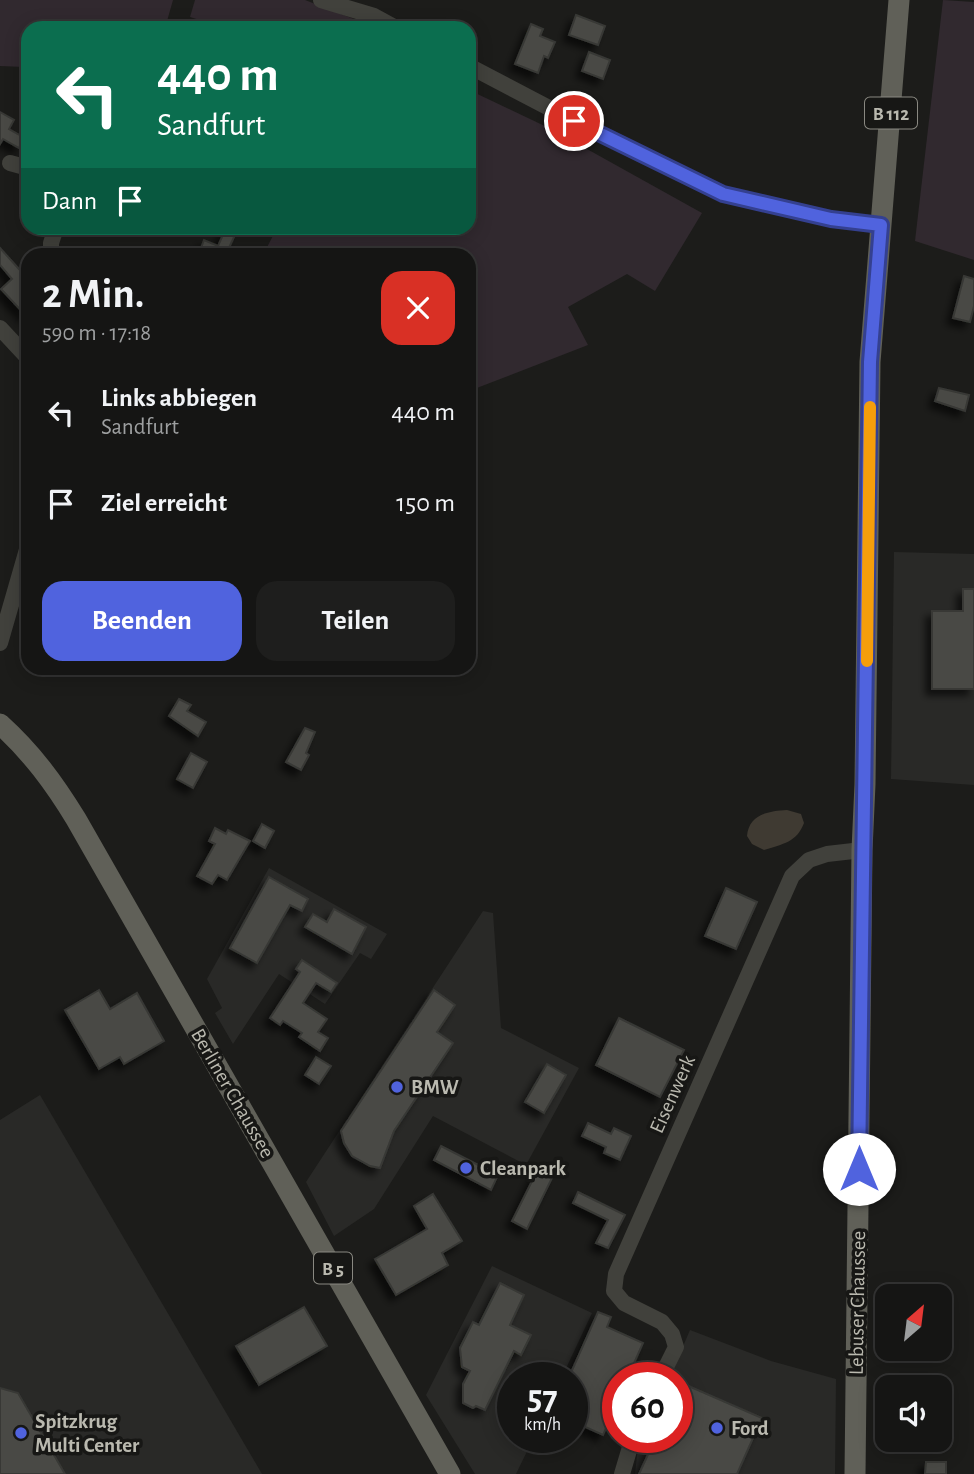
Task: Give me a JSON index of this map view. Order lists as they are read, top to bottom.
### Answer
{
  "streets": {
    "main road": [
      "B 112",
      "Berliner Chaussee",
      "B 5",
      "Lebuser Chaussee"
    ],
    "street": ["Eisenwerk"]
  },
  "crossings": [
    ["Eisenwerk", "Lebuser Chaussee"]
  ],
  "places": [
    "BMW",
    "Cleanpark",
    "Ford",
    "Spitzkrug Multi Center"
  ],
  "north": "top right",
  "page": {
    "turn": ["440 m", "Sandfurt"],
    "then": "Dann",
    "heading": ["2 Min.", "590 m · 17:18"],
    "list": [
      {
        "name": "Links abbiegen",
        "note": "Sandfurt",
        "value": "440 m"
      },
      {
        "name": "Ziel erreicht",
        "value": "150 m"
      }
    ],
    "buttons": ["Beenden", "Teilen"],
    "speed": "57 km/h",
    "limit": "60"
  }
}
